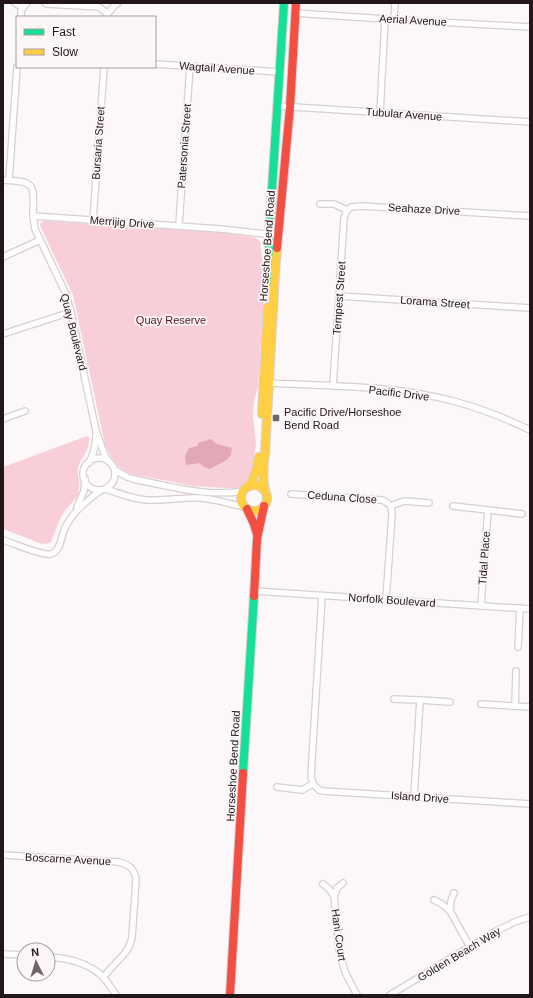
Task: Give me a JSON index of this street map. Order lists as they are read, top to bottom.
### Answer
{
  "streets": {
    "street": [
      "Aerial Avenue",
      "Wagtail Avenue",
      "Tubular Avenue",
      "Bursaria Street",
      "Patersonia Street",
      "Seahaze Drive",
      "Merrijig Drive",
      "Horseshoe Bend Road",
      "Tempest Street",
      "Lorama Street",
      "Quay Boulevard",
      "Pacific Drive",
      "Ceduna Close",
      "Tidal Place",
      "Norfolk Boulevard",
      "Island Drive",
      "Boscarne Avenue",
      "Hani Court",
      "Golden Beach Way"
    ]
  },
  "crossings": [
    ["Aerial Avenue", "Horseshoe Bend Road"],
    ["Wagtail Avenue", "Patersonia Street"],
    ["Wagtail Avenue", "Horseshoe Bend Road"],
    ["Tubular Avenue", "Horseshoe Bend Road"],
    ["Bursaria Street", "Merrijig Drive"],
    ["Patersonia Street", "Merrijig Drive"],
    ["Seahaze Drive", "Tempest Street"],
    ["Merrijig Drive", "Horseshoe Bend Road"],
    ["Merrijig Drive", "Quay Boulevard"],
    ["Horseshoe Bend Road", "Pacific Drive"],
    ["Horseshoe Bend Road", "Norfolk Boulevard"],
    ["Tempest Street", "Lorama Street"],
    ["Tempest Street", "Pacific Drive"],
    ["Ceduna Close", "Norfolk Boulevard"],
    ["Tidal Place", "Norfolk Boulevard"]
  ],
  "parks": ["Quay Reserve"],
  "places": {
    "transit": ["Pacific Drive/Horseshoe Bend Road"]
  },
  "legend": ["Fast", "Slow"],
  "north": "top"
}
